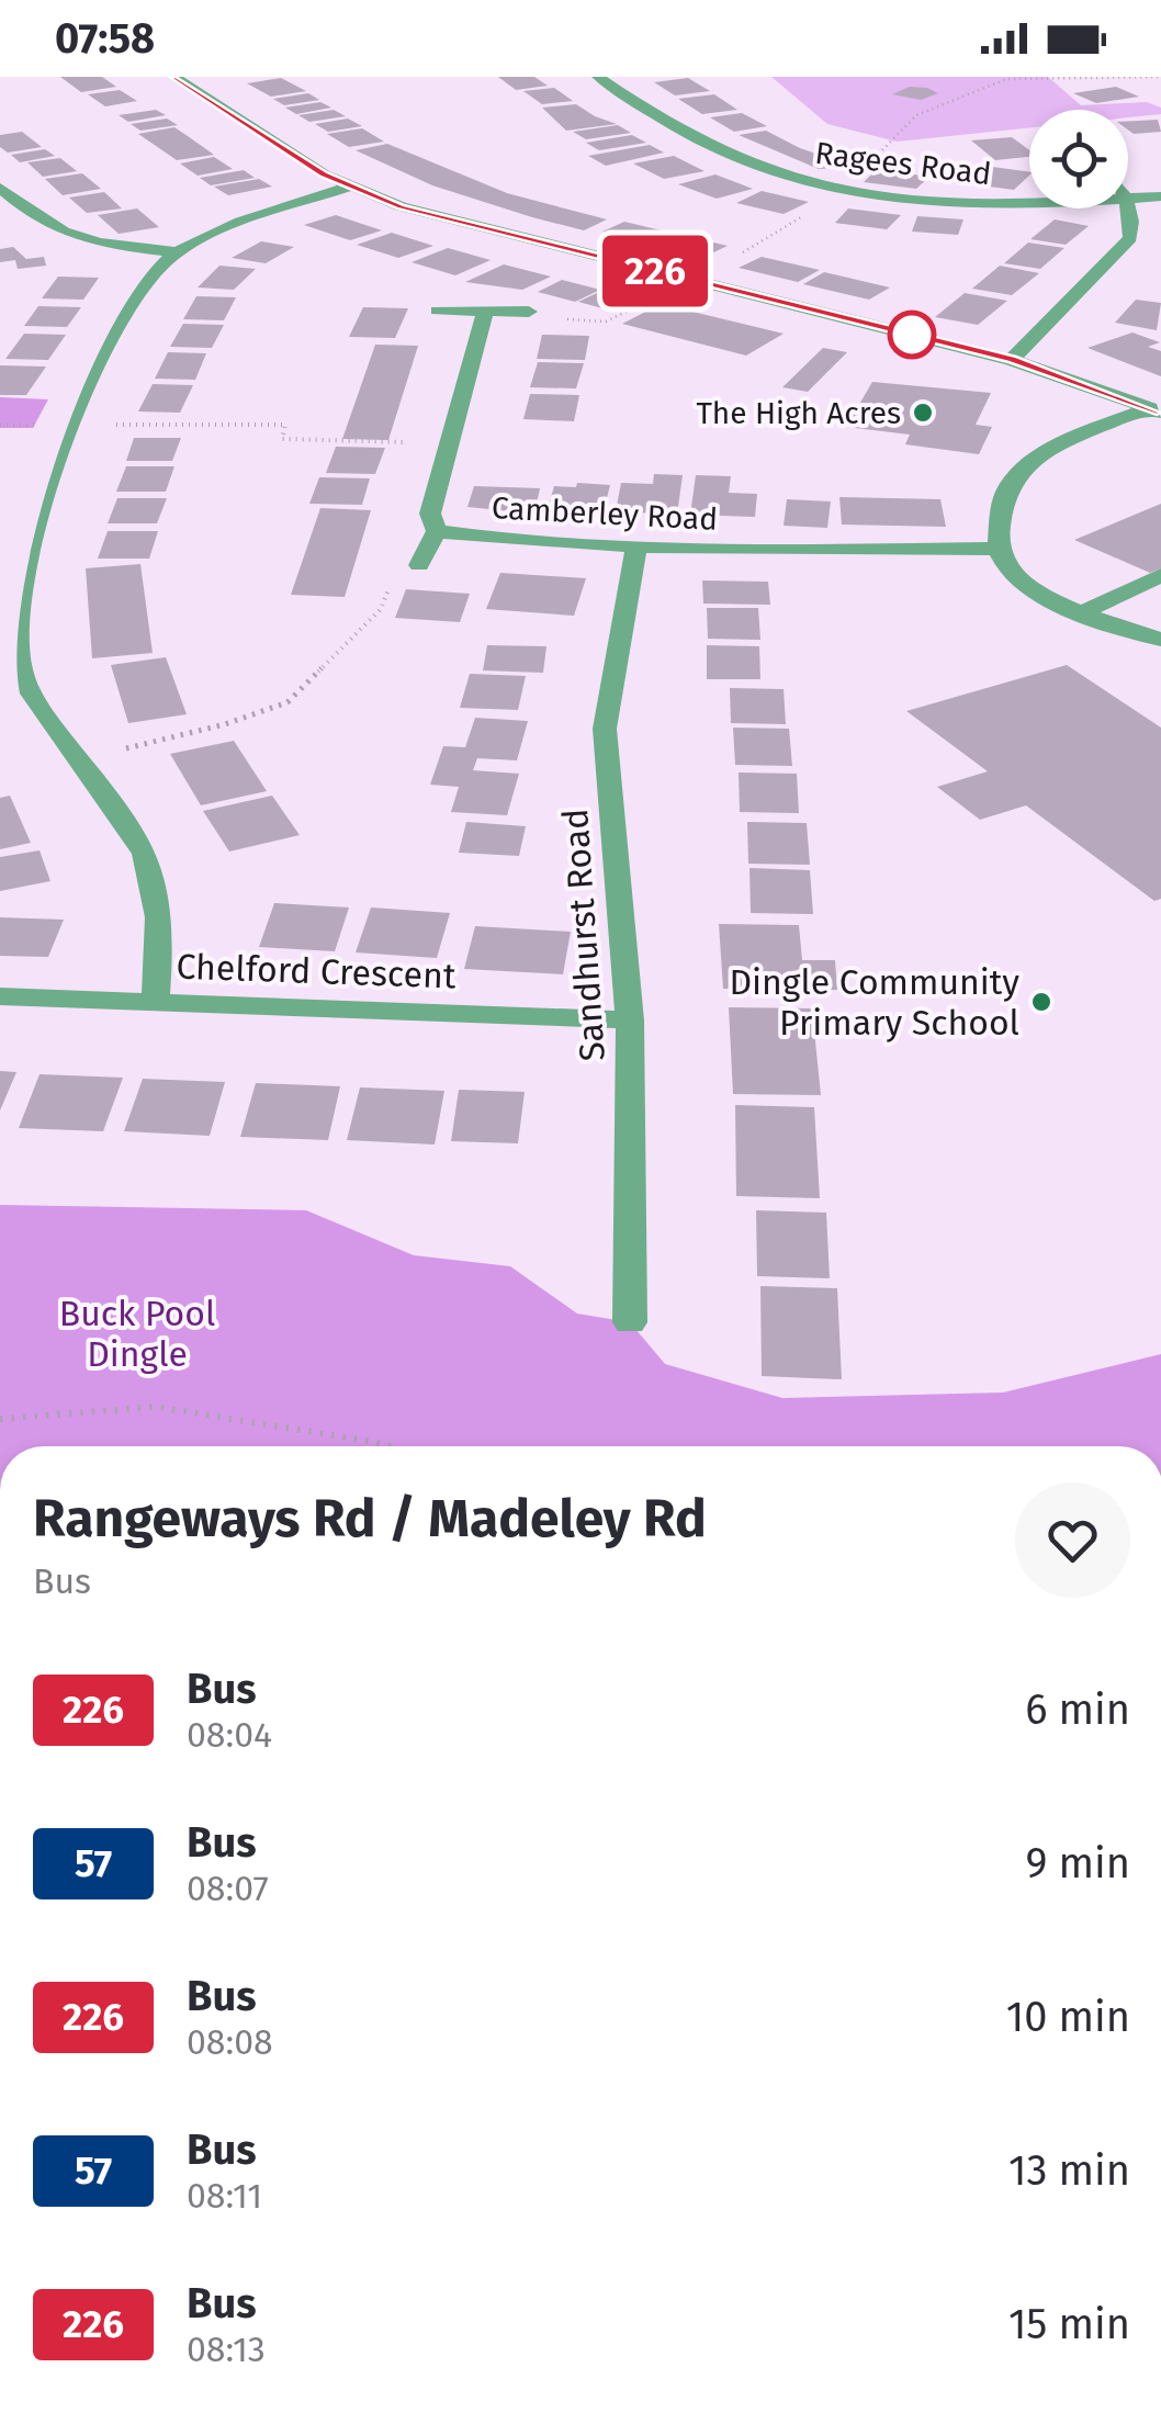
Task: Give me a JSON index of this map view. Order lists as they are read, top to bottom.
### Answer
{
  "streets": {
    "street": [
      "Ragees Road",
      "Camberley Road",
      "Sandhurst Road",
      "Chelford Crescent"
    ]
  },
  "crossings": [
    ["Camberley Road", "Sandhurst Road"],
    ["Sandhurst Road", "Chelford Crescent"]
  ],
  "parks": ["Buck Pool Dingle"],
  "places": ["The High Acres", "Dingle Community Primary School"],
  "lines": ["bus line 226"],
  "page": {
    "status": "07:58",
    "on_map": "226",
    "heading": ["Rangeways Rd / Madeley Rd", "Bus"],
    "list": [
      {
        "mark": "226",
        "name": "Bus",
        "note": "08:04",
        "value": "6 min"
      },
      {
        "mark": "57",
        "name": "Bus",
        "note": "08:07",
        "value": "9 min"
      },
      {
        "mark": "226",
        "name": "Bus",
        "note": "08:08",
        "value": "10 min"
      },
      {
        "mark": "57",
        "name": "Bus",
        "note": "08:11",
        "value": "13 min"
      },
      {
        "mark": "226",
        "name": "Bus",
        "note": "08:13",
        "value": "15 min"
      }
    ]
  }
}
